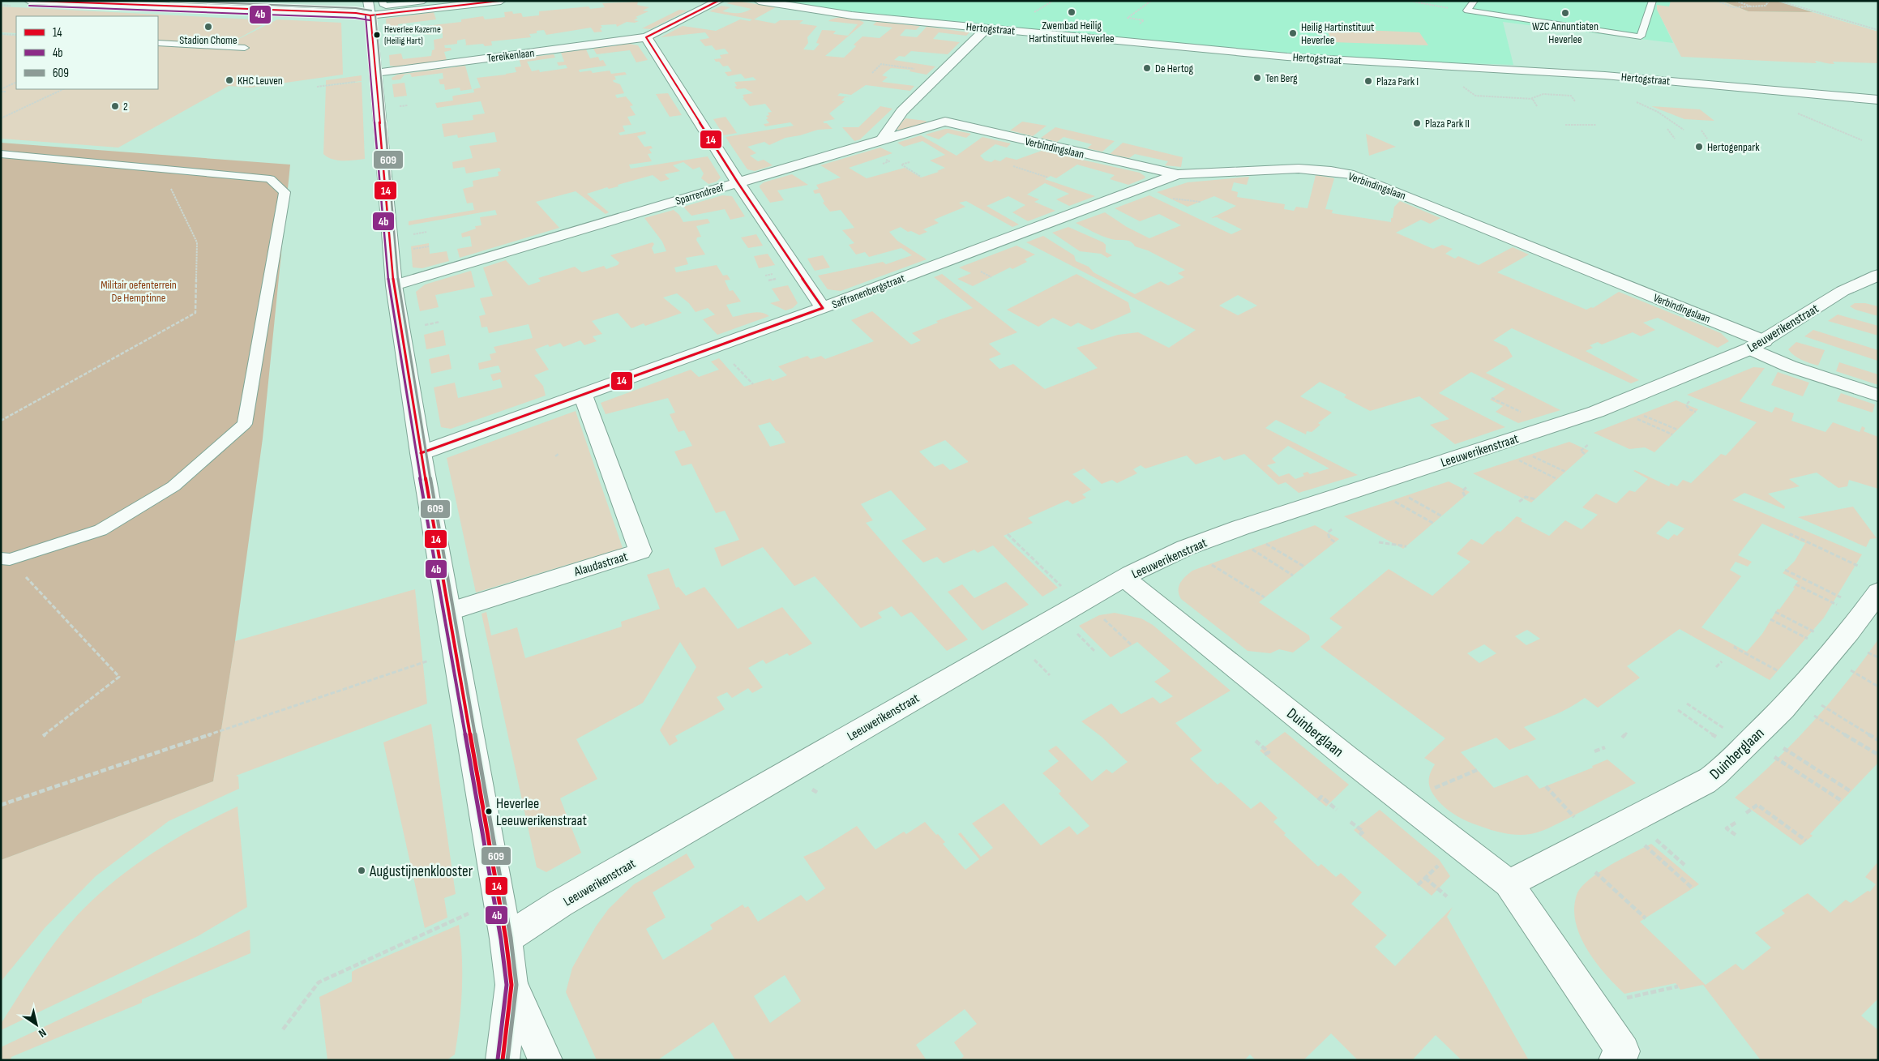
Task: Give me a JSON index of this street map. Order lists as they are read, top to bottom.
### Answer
{
  "streets": {
    "street": [
      "Hertogstraat",
      "Tereikenlaan",
      "Verbindingslaan",
      "Sparrendreef",
      "Saffranenbergstraat",
      "Leeuwerikenstraat",
      "Alaudastraat",
      "Duinberglaan"
    ]
  },
  "crossings": [
    ["Verbindingslaan", "Sparrendreef"],
    ["Verbindingslaan", "Saffranenbergstraat"],
    ["Verbindingslaan", "Leeuwerikenstraat"],
    ["Saffranenbergstraat", "Alaudastraat"],
    ["Leeuwerikenstraat", "Duinberglaan"]
  ],
  "parks": ["Militair oefenterrein De Hemptinne"],
  "places": [
    "Zwembad Heilig Hartinstituut Heverlee",
    "WZC Annuntiaten Heverlee",
    "Stadion Chome",
    "Heilig Hartinstituut Heverlee",
    "Heverlee Kazerne (Heilig Hart)",
    "De Hertog",
    "Ten Berg",
    "KHC Leuven",
    "Plaza Park I",
    "2",
    "Plaza Park II",
    "Hertogenpark",
    "Heverlee Leeuwerikenstraat",
    "Augustijnenklooster"
  ],
  "lines": ["transit line 14", "transit line 609", "transit line 4b"],
  "legend": ["14", "4b", "609"],
  "north": "bottom right"
}
